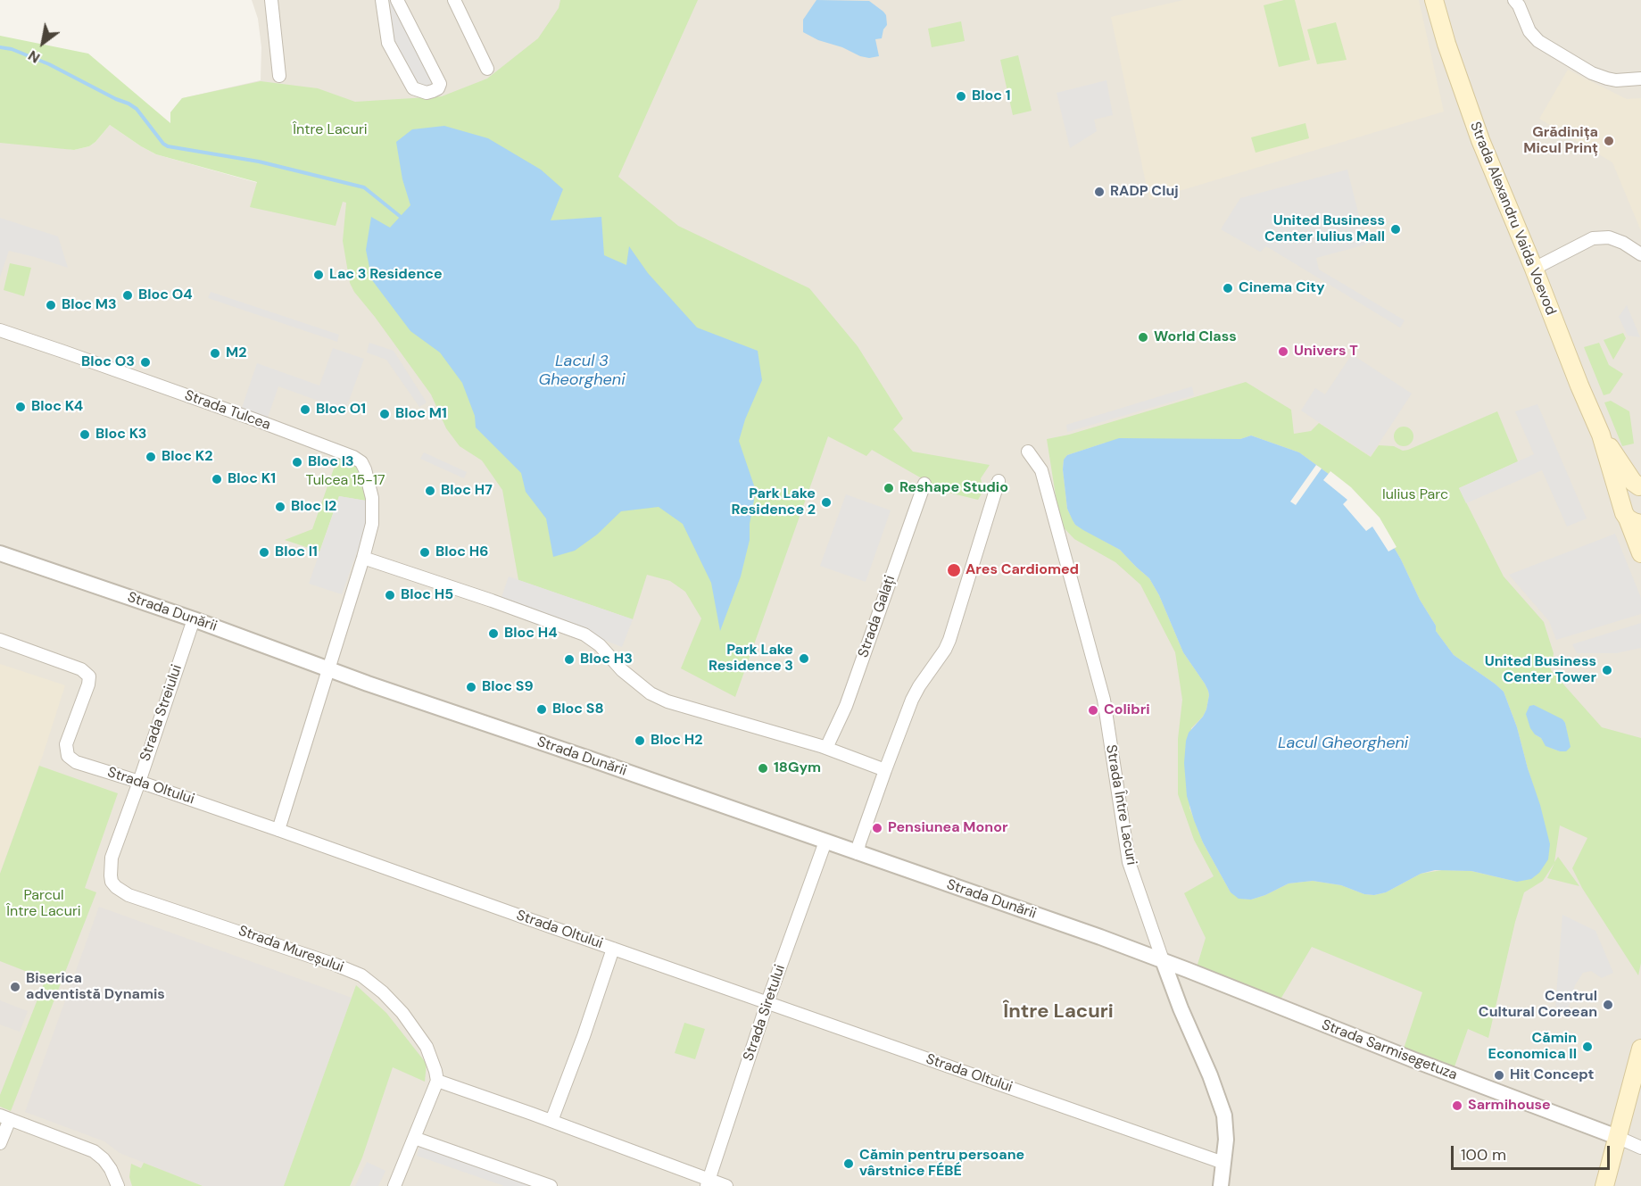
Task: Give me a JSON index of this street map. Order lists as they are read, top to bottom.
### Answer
{
  "streets": {
    "main road": ["Strada Alexandru Vaida Voevod"],
    "street": [
      "Strada Tulcea",
      "Strada Dunării",
      "Strada Galați",
      "Strada Streiului",
      "Strada Oltului",
      "Strada Între Lacuri",
      "Strada Mureșului",
      "Strada Siretului",
      "Strada Sarmisegetuza"
    ]
  },
  "crossings": [
    ["Strada Tulcea", "Strada Dunării"],
    ["Strada Tulcea", "Strada Oltului"],
    ["Strada Dunării", "Strada Streiului"],
    ["Strada Dunării", "Strada Între Lacuri"],
    ["Strada Dunării", "Strada Siretului"],
    ["Strada Dunării", "Strada Sarmisegetuza"],
    ["Strada Streiului", "Strada Oltului"],
    ["Strada Streiului", "Strada Mureșului"],
    ["Strada Oltului", "Strada Între Lacuri"],
    ["Strada Oltului", "Strada Siretului"],
    ["Strada Între Lacuri", "Strada Sarmisegetuza"]
  ],
  "districts": ["Între Lacuri"],
  "water": ["Lacul 3 Gheorgheni", "Lacul Gheorgheni"],
  "parks": [
    "Între Lacuri",
    "Tulcea 15-17",
    "Iulius Parc",
    "Parcul Între Lacuri"
  ],
  "places": [
    "Bloc 1",
    "Grădinița Micul Prinț",
    "RADP Cluj",
    "United Business Center Iulius Mall",
    "Lac 3 Residence",
    "Cinema City",
    "Bloc O4",
    "Bloc M3",
    "World Class",
    "Univers T",
    "M2",
    "Bloc O3",
    "Bloc K4",
    "Bloc O1",
    "Bloc M1",
    "Bloc K3",
    "Bloc K2",
    "Bloc I3",
    "Bloc K1",
    "Reshape Studio",
    "Bloc H7",
    "Park Lake Residence 2",
    "Bloc I2",
    "Bloc I1",
    "Bloc H6",
    "Ares Cardiomed",
    "Bloc H5",
    "Bloc H4",
    "Park Lake Residence 3",
    "Bloc H3",
    "United Business Center Tower",
    "Bloc S9",
    "Bloc S8",
    "Colibri",
    "Bloc H2",
    "18Gym",
    "Pensiunea Monor",
    "Biserica adventistă Dynamis",
    "Centrul Cultural Coreean",
    "Cămin Economica II",
    "Hit Concept",
    "Sarmihouse",
    "Cămin pentru persoane vârstnice FÉBÉ"
  ],
  "scale_bar": "100 m",
  "north": "bottom left"
}
